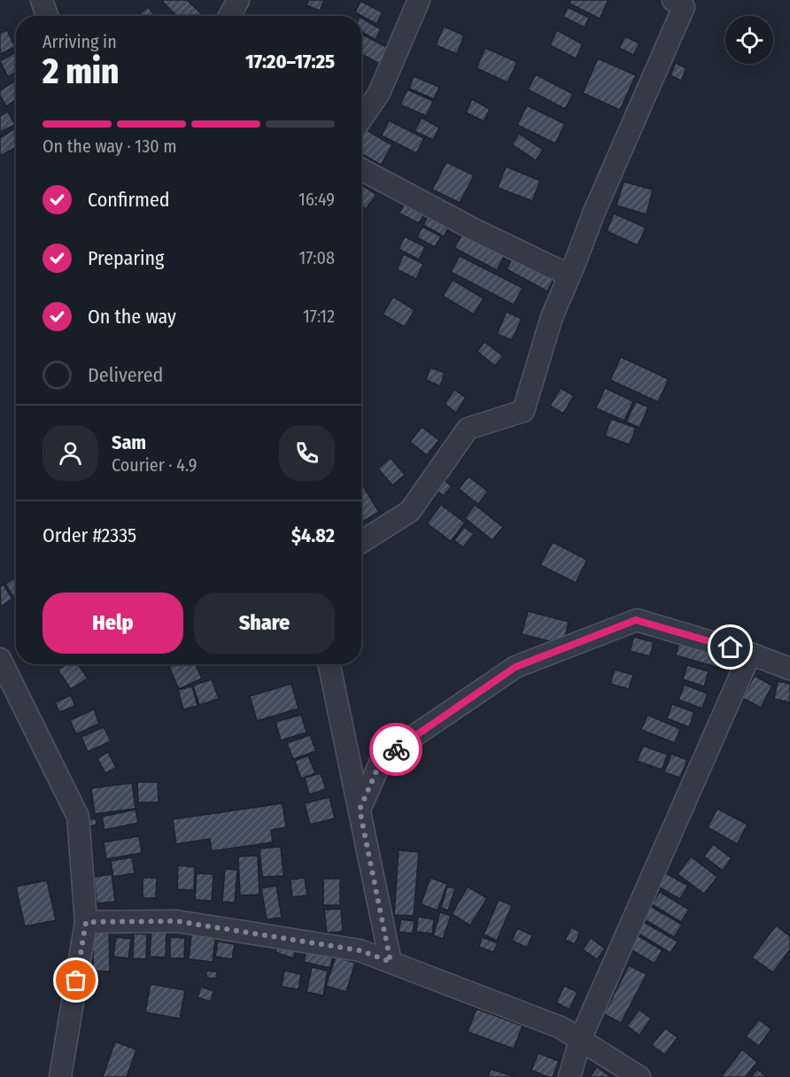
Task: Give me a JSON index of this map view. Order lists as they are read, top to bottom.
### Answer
{
  "page": {
    "heading": ["2 min", "Arriving in", "17:20–17:25"],
    "panel": [
      "Sam",
      "Courier · 4.9",
      "Order #2335",
      "$4.82"
    ],
    "bar": "On the way · 130 m",
    "list": [
      ["Confirmed", "16:49"],
      ["Preparing", "17:08"],
      ["On the way", "17:12"],
      "Delivered"
    ],
    "buttons": ["Help", "Share"]
  }
}
